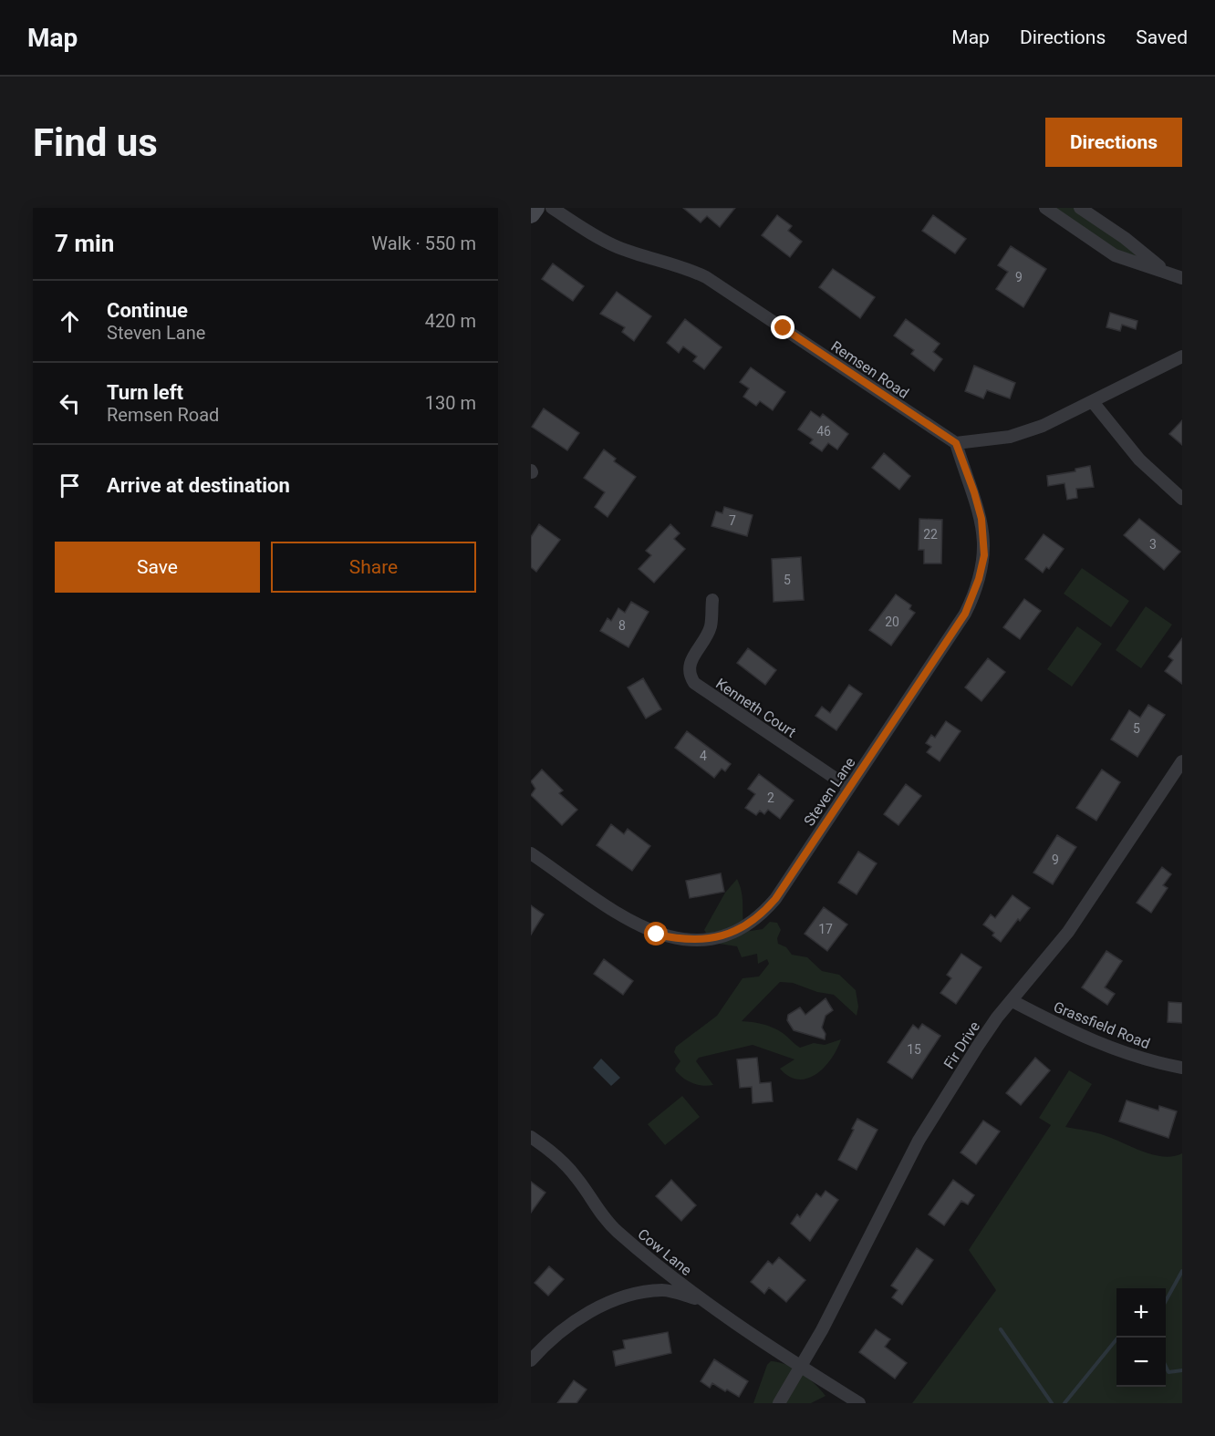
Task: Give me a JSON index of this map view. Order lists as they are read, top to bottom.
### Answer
{
  "streets": {
    "street": [
      "Remsen Road",
      "Kenneth Court",
      "Steven Lane",
      "Grassfield Road",
      "Fir Drive",
      "Cow Lane"
    ]
  },
  "crossings": [
    ["Remsen Road", "Steven Lane"],
    ["Kenneth Court", "Steven Lane"],
    ["Grassfield Road", "Fir Drive"],
    ["Fir Drive", "Cow Lane"]
  ],
  "house_numbers": [
    "9",
    "46",
    "7",
    "22",
    "3",
    "5",
    "20",
    "8",
    "5",
    "4",
    "2",
    "9",
    "17",
    "15"
  ],
  "page": {
    "header": "Map",
    "nav": ["Map", "Directions", "Saved"],
    "buttons": [
      "Directions",
      ["Save", "Share"]
    ],
    "title": "Find us",
    "heading": ["7 min", "Walk · 550 m"],
    "list": [
      ["Continue", "Steven Lane", "420 m"],
      ["Turn left", "Remsen Road", "130 m"],
      "Arrive at destination"
    ],
    "map_buttons": ["+", "−"]
  }
}
